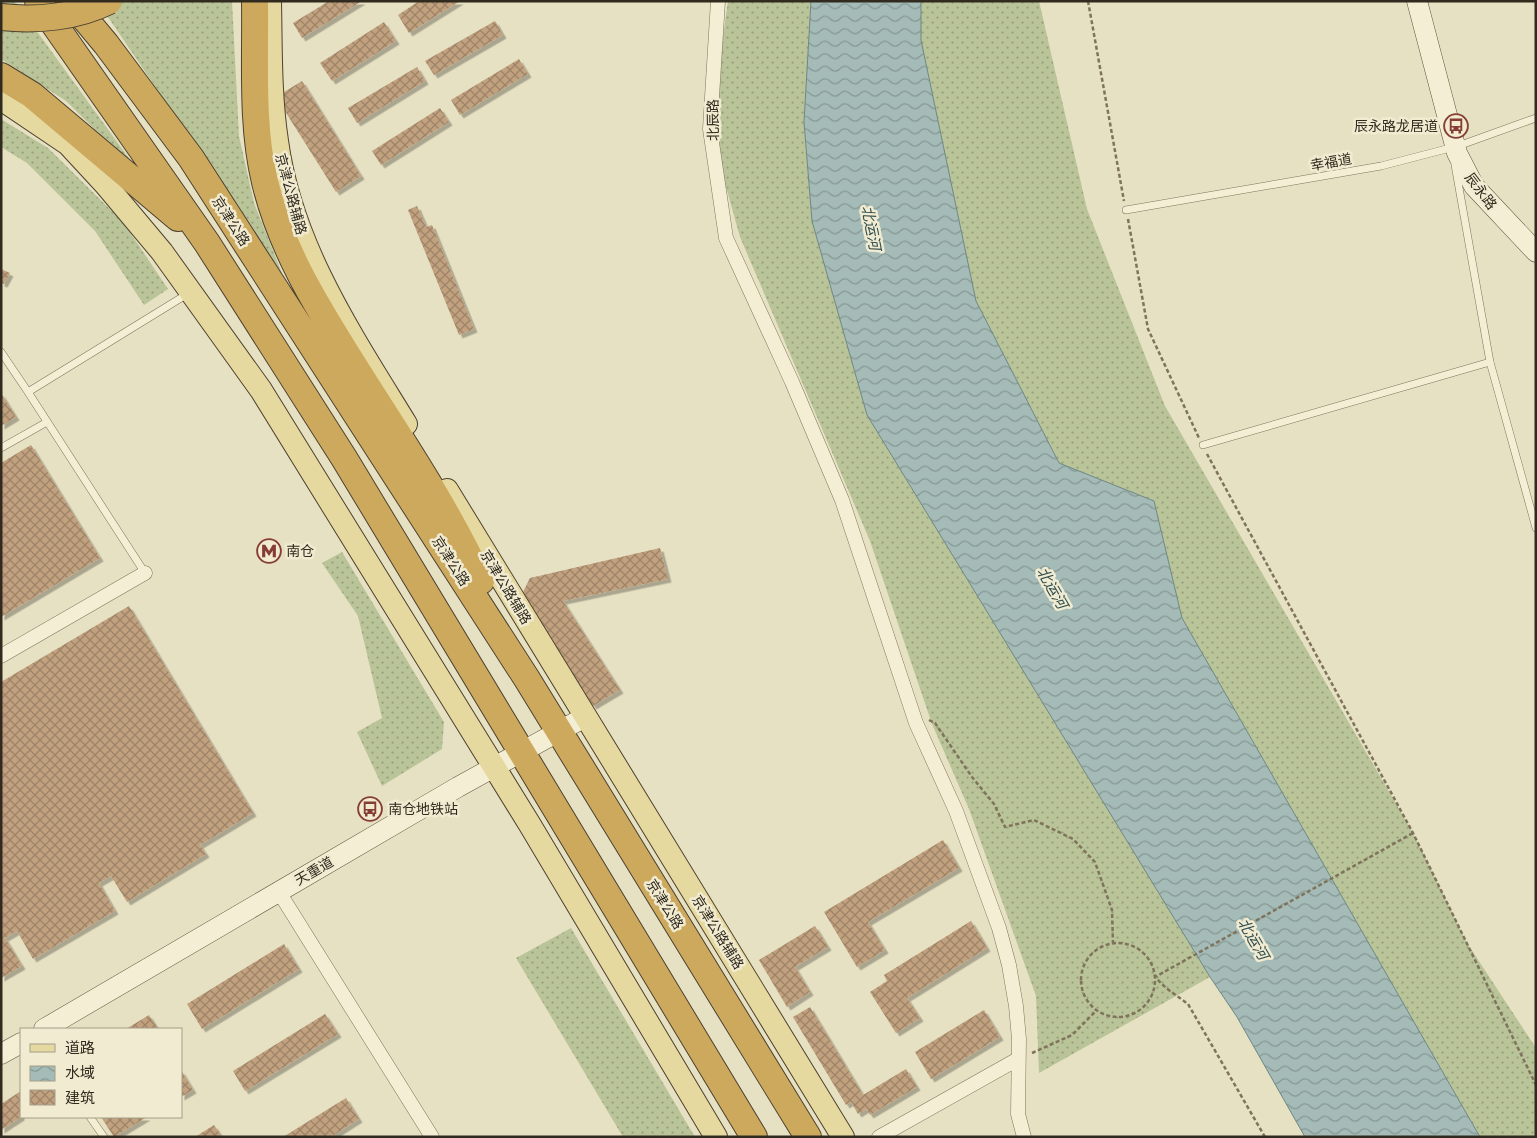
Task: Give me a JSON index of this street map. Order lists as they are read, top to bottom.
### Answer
{
  "streets": {
    "highway": ["京津公路"],
    "main road": ["京津公路辅路"],
    "street": ["北辰路", "辰永路", "天重道"],
    "lane": ["幸福道"]
  },
  "crossings": [
    ["幸福道", "辰永路"],
    ["京津公路辅路", "天重道"],
    ["京津公路", "天重道"]
  ],
  "water": ["北运河"],
  "places": {
    "bus stop": ["辰永路龙居道", "南仓地铁站"],
    "metro station": ["南仓"]
  },
  "legend": ["道路", "水域", "建筑"]
}
